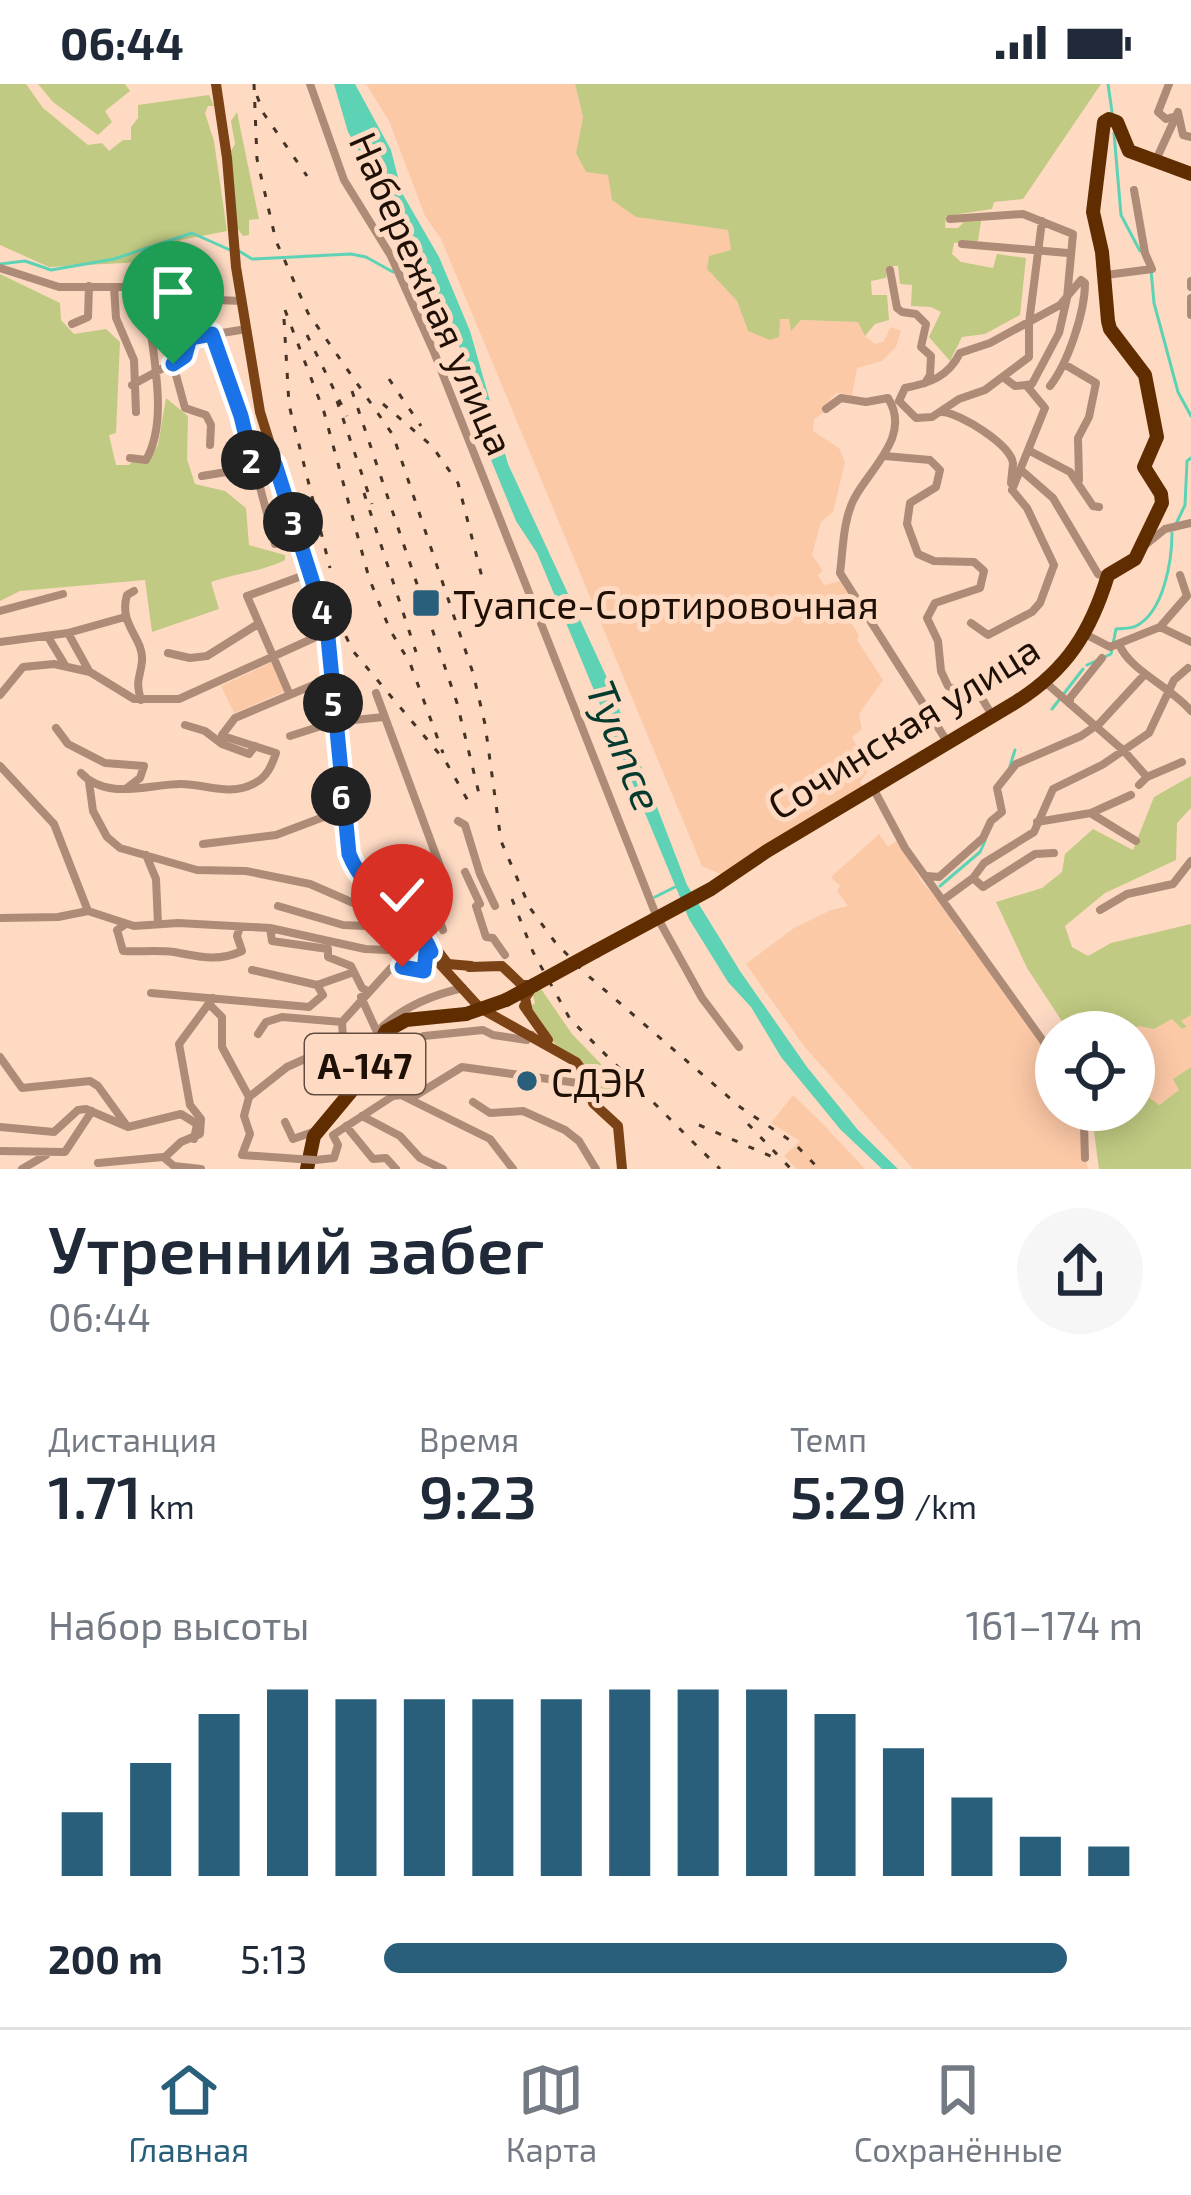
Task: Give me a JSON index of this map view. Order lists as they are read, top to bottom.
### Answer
{
  "streets": {
    "highway": ["Сочинская улица", "А-147"],
    "street": ["Набережная улица"]
  },
  "crossings": [
    ["Набережная улица", "Сочинская улица"],
    ["Сочинская улица", "А-147"]
  ],
  "water": ["Туапсе"],
  "places": {
    "transit": ["Туапсе-Сортировочная"],
    "other": ["СДЭК"]
  },
  "page": {
    "status": "06:44",
    "pins": [
      "2",
      "3",
      "4",
      "5",
      "6"
    ],
    "heading": ["Утренний забег", "06:44"],
    "stats": [
      ["Дистанция", "1.71 km"],
      ["Время", "9:23"],
      ["Темп", "5:29 /km"]
    ],
    "chart": ["Набор высоты", "161–174 m"],
    "list": [
      {
        "name": "200 m",
        "note": "5:13"
      }
    ],
    "tabs": ["Главная", "Карта", "Сохранённые"]
  }
}
